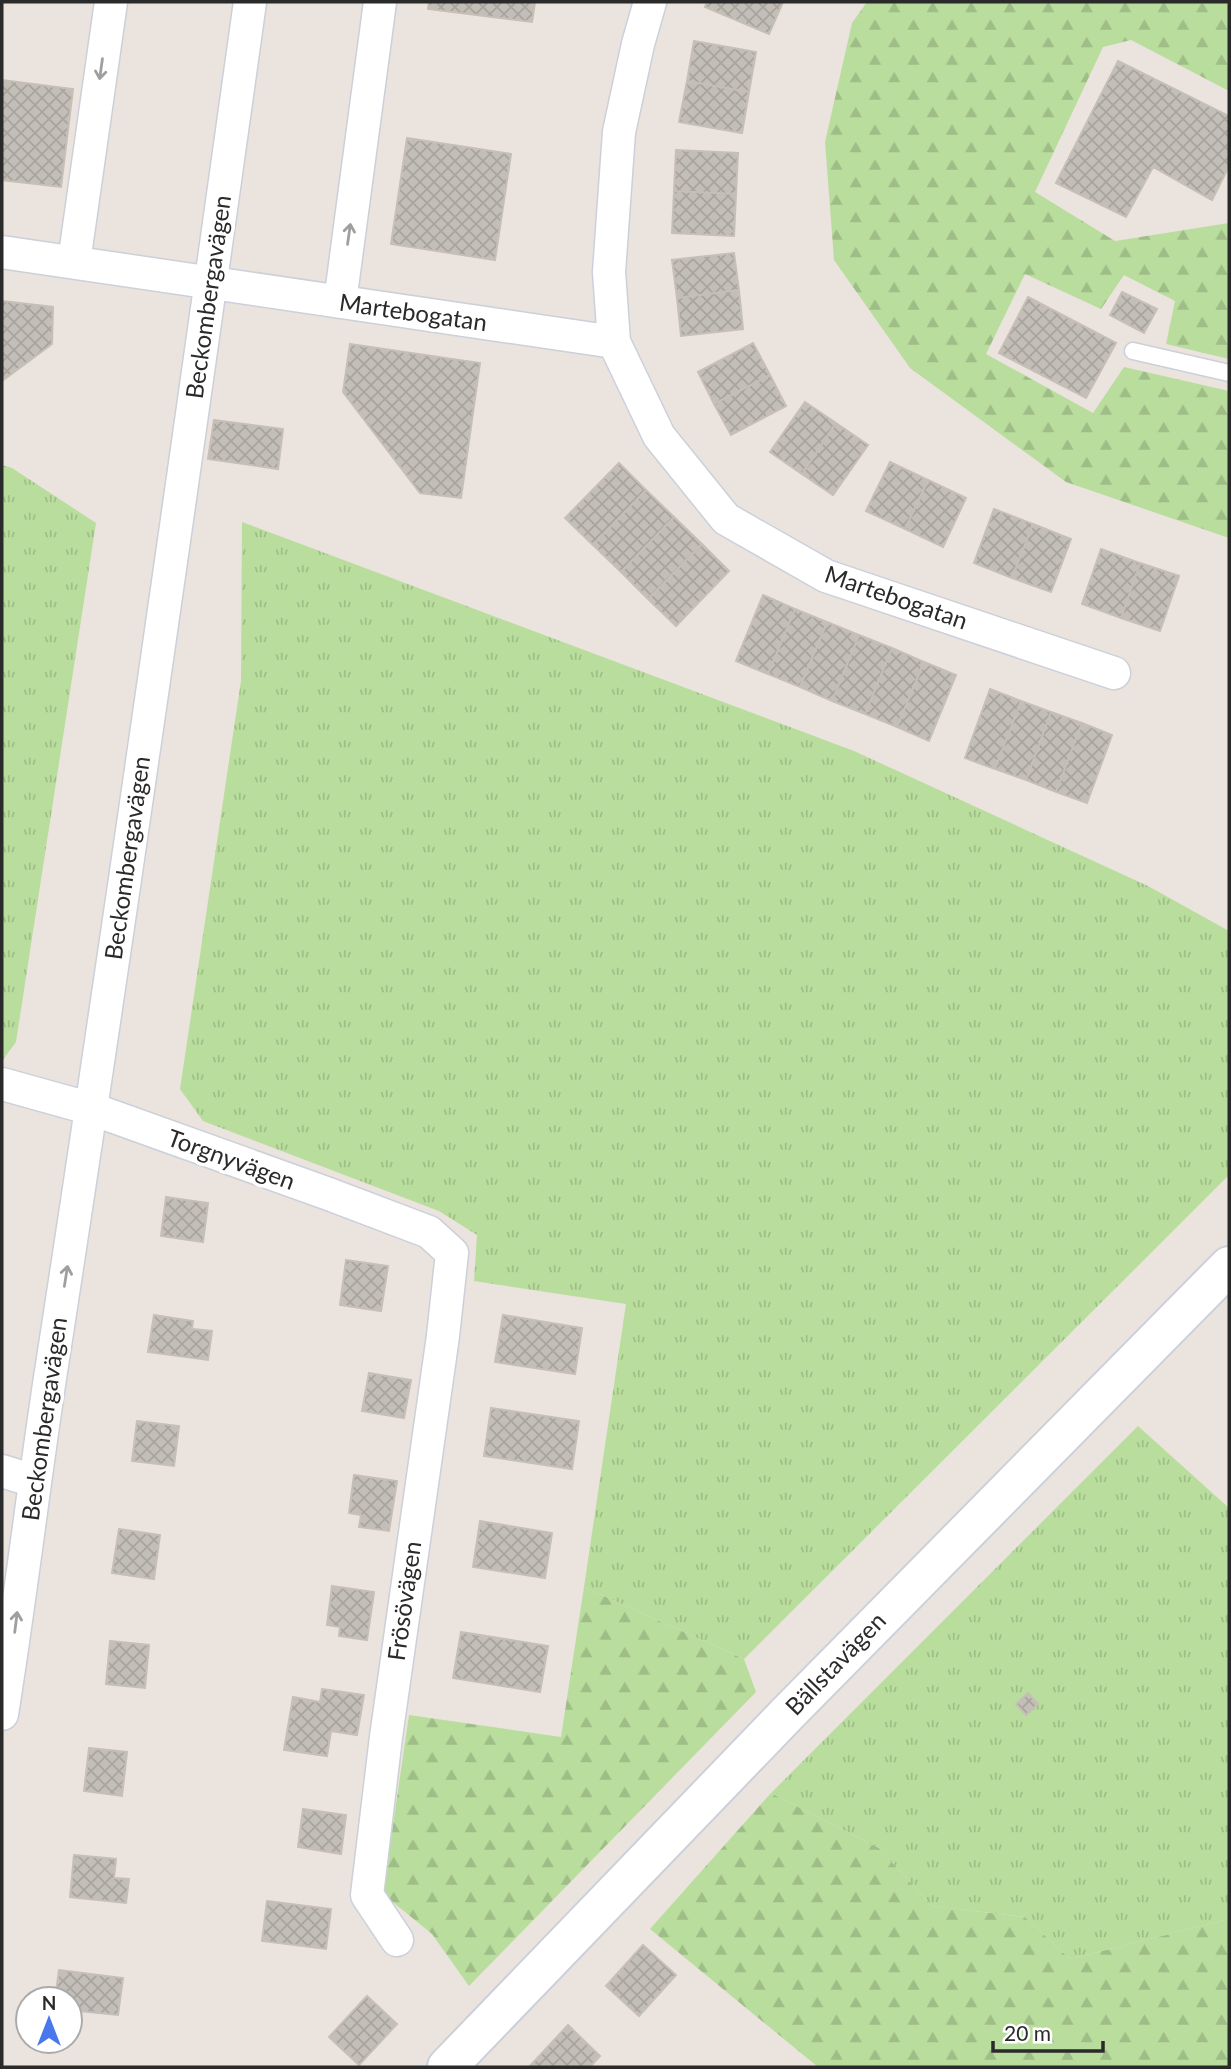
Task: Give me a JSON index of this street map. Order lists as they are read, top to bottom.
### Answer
{
  "streets": {
    "street": [
      "Beckombergavägen",
      "Martebogatan",
      "Torgnyvägen",
      "Frösövägen",
      "Bällstavägen"
    ]
  },
  "crossings": [
    ["Beckombergavägen", "Martebogatan"],
    ["Beckombergavägen", "Torgnyvägen"],
    ["Torgnyvägen", "Frösövägen"]
  ],
  "one_way": ["Beckombergavägen"],
  "scale_bar": "20 m",
  "north": "top"
}
